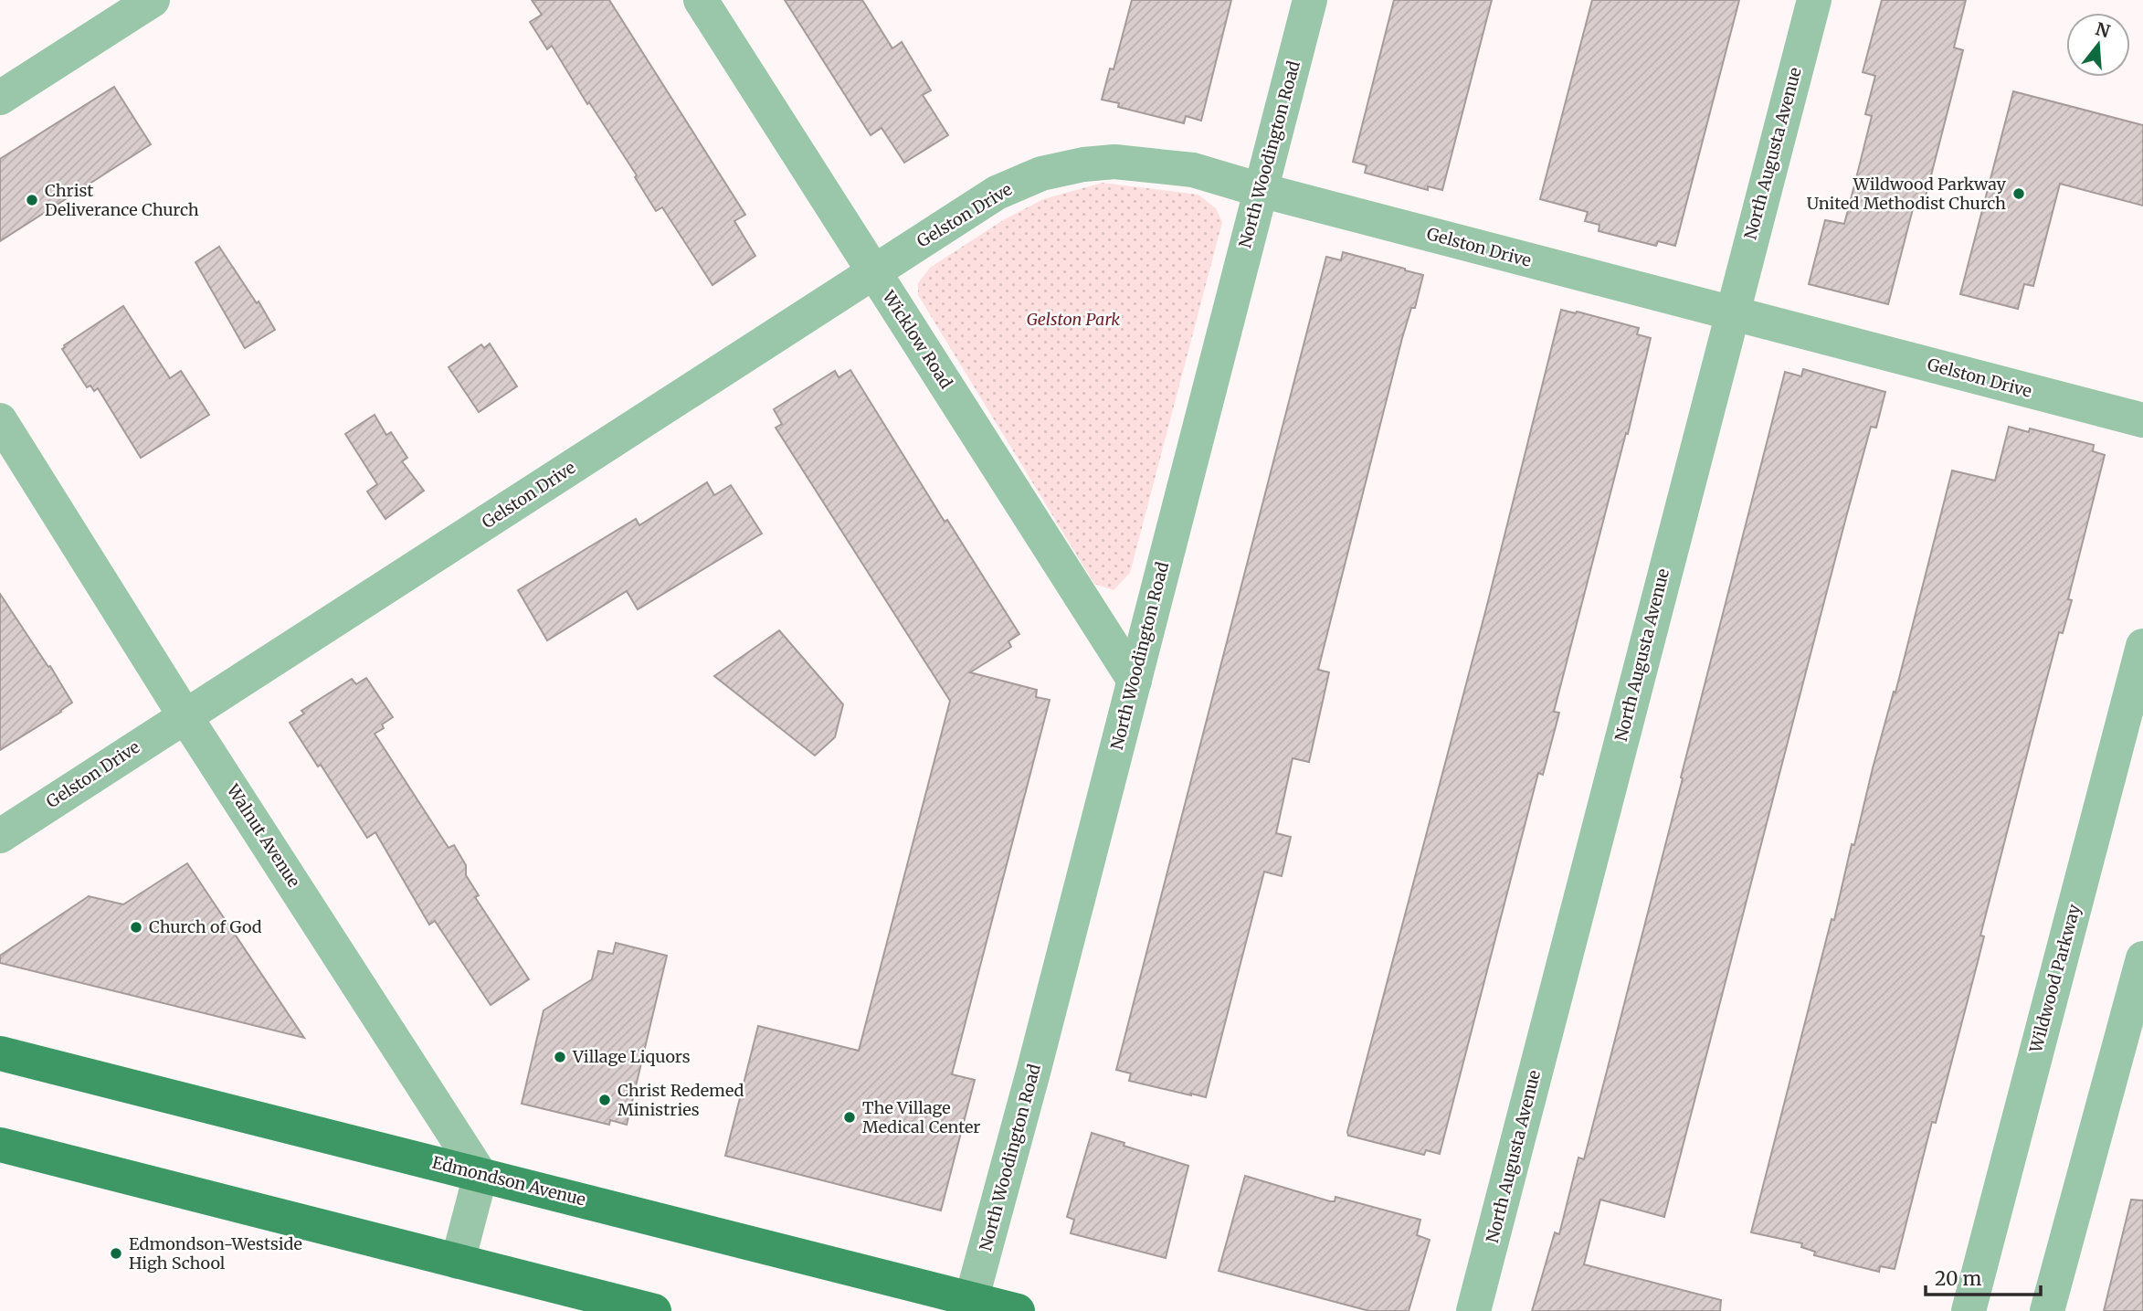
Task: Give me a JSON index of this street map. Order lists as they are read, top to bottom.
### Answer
{
  "streets": {
    "main road": ["Edmondson Avenue"],
    "street": [
      "North Augusta Avenue",
      "North Woodington Road",
      "Gelston Drive",
      "Wicklow Road",
      "Walnut Avenue",
      "Wildwood Parkway"
    ]
  },
  "crossings": [
    ["North Augusta Avenue", "Gelston Drive"],
    ["North Woodington Road", "Gelston Drive"],
    ["North Woodington Road", "Wicklow Road"],
    ["North Woodington Road", "Edmondson Avenue"],
    ["Gelston Drive", "Wicklow Road"],
    ["Gelston Drive", "Walnut Avenue"],
    ["Walnut Avenue", "Edmondson Avenue"]
  ],
  "parks": ["Gelston Park"],
  "places": [
    "Wildwood Parkway United Methodist Church",
    "Christ Deliverance Church",
    "Church of God",
    "Village Liquors",
    "Christ Redemed Ministries",
    "The Village Medical Center",
    "Edmondson-Westside High School"
  ],
  "scale_bar": "20 m",
  "north": "top"
}
